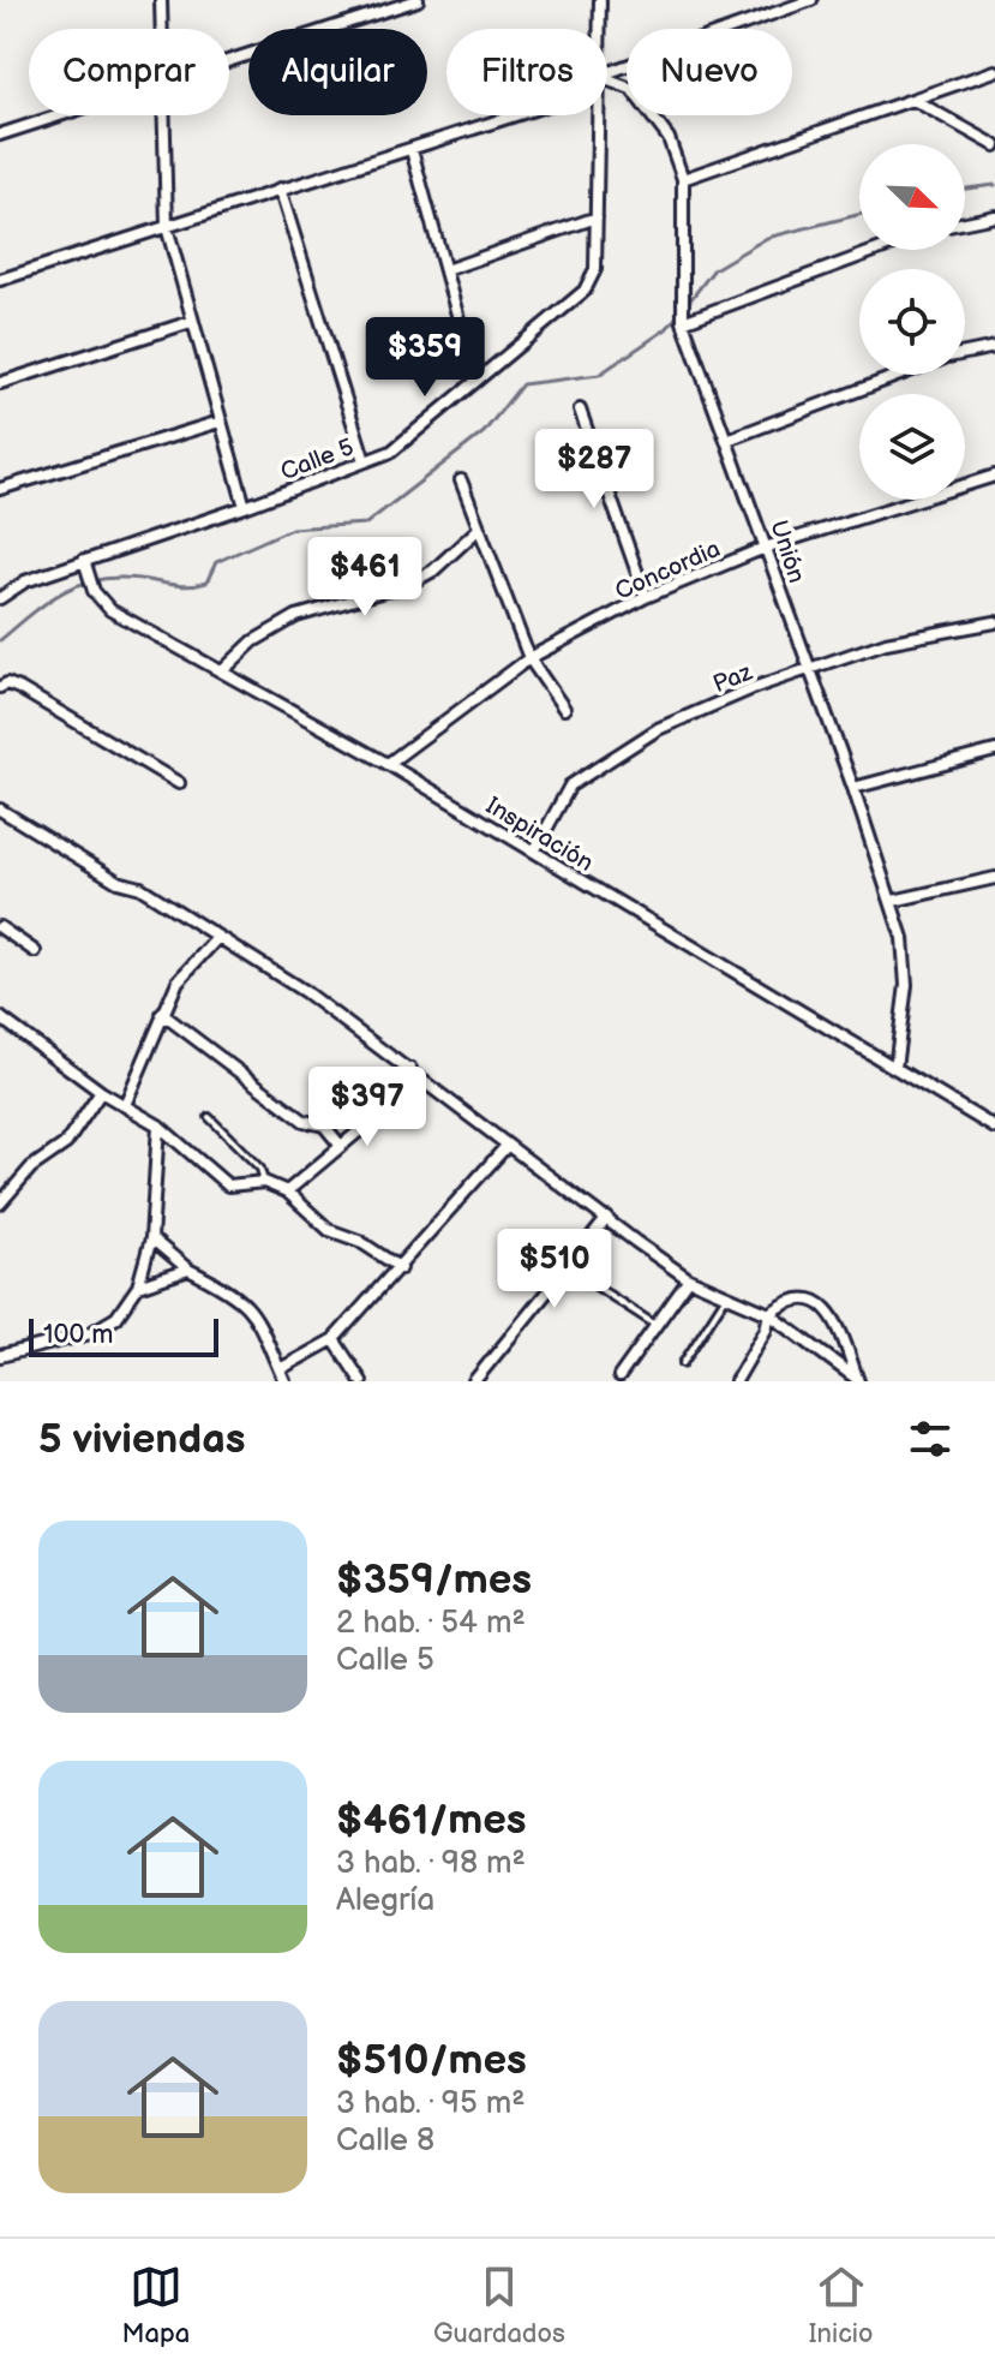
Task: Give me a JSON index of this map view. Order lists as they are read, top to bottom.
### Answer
{
  "streets": {
    "street": [
      "Calle 5",
      "Unión",
      "Concordia",
      "Paz",
      "Inspiración"
    ]
  },
  "crossings": [
    ["Calle 5", "Inspiración"],
    ["Unión", "Concordia"],
    ["Unión", "Paz"],
    ["Unión", "Inspiración"],
    ["Concordia", "Inspiración"],
    ["Paz", "Inspiración"]
  ],
  "scale_bar": "100 m",
  "north": "bottom right",
  "page": {
    "chip": [
      "Comprar",
      "Alquilar",
      "Filtros",
      "Nuevo"
    ],
    "price": [
      "$359",
      "$287",
      "$461",
      "$397",
      "$510"
    ],
    "scale": "100 m",
    "heading": "5 viviendas",
    "list": [
      {
        "name": "$359/mes",
        "note": "2 hab. · 54 m² · Calle 5"
      },
      {
        "name": "$461/mes",
        "note": "3 hab. · 98 m² · Alegría"
      },
      {
        "name": "$510/mes",
        "note": "3 hab. · 95 m² · Calle 8"
      }
    ],
    "tabs": ["Mapa", "Guardados", "Inicio"]
  }
}
